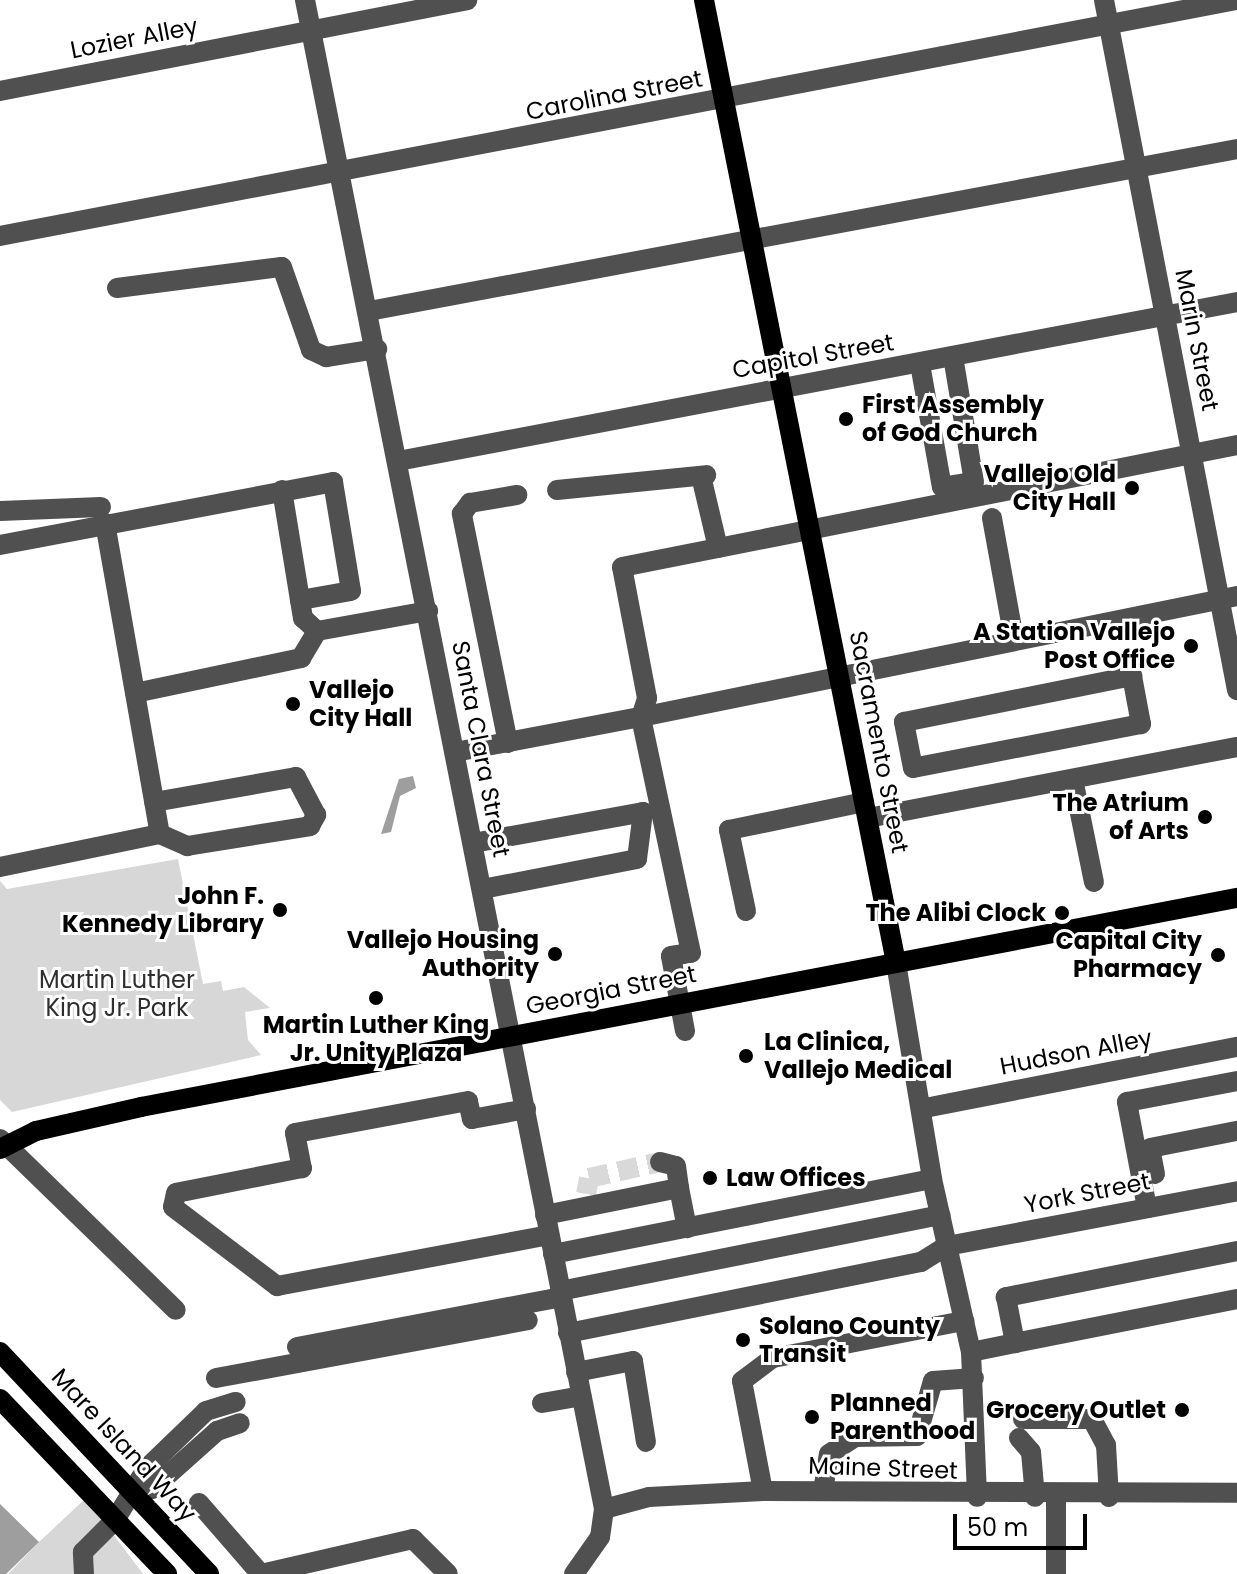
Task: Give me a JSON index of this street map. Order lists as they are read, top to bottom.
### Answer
{
  "streets": {
    "main road": ["Sacramento Street", "Georgia Street", "Mare Island Way"],
    "street": [
      "Lozier Alley",
      "Carolina Street",
      "Marin Street",
      "Capitol Street",
      "Santa Clara Street",
      "Hudson Alley",
      "York Street",
      "Maine Street"
    ]
  },
  "crossings": [
    ["Lozier Alley", "Santa Clara Street"],
    ["Carolina Street", "Marin Street"],
    ["Carolina Street", "Sacramento Street"],
    ["Carolina Street", "Santa Clara Street"],
    ["Marin Street", "Capitol Street"],
    ["Capitol Street", "Sacramento Street"],
    ["Capitol Street", "Santa Clara Street"],
    ["Sacramento Street", "Georgia Street"],
    ["Sacramento Street", "Hudson Alley"],
    ["Sacramento Street", "York Street"],
    ["Sacramento Street", "Maine Street"],
    ["Santa Clara Street", "Georgia Street"],
    ["Santa Clara Street", "York Street"],
    ["Santa Clara Street", "Maine Street"]
  ],
  "parks": ["Martin Luther King Jr. Park"],
  "places": [
    "First Assembly of God Church",
    "Vallejo Old City Hall",
    "A Station Vallejo Post Office",
    "Vallejo City Hall",
    "The Atrium of Arts",
    "John F. Kennedy Library",
    "The Alibi Clock",
    "Vallejo Housing Authority",
    "Capital City Pharmacy",
    "Martin Luther King Jr. Unity Plaza",
    "La Clinica, Vallejo Medical",
    "Law Offices",
    "Solano County Transit",
    "Grocery Outlet",
    "Planned Parenthood"
  ],
  "scale_bar": "50 m"
}
